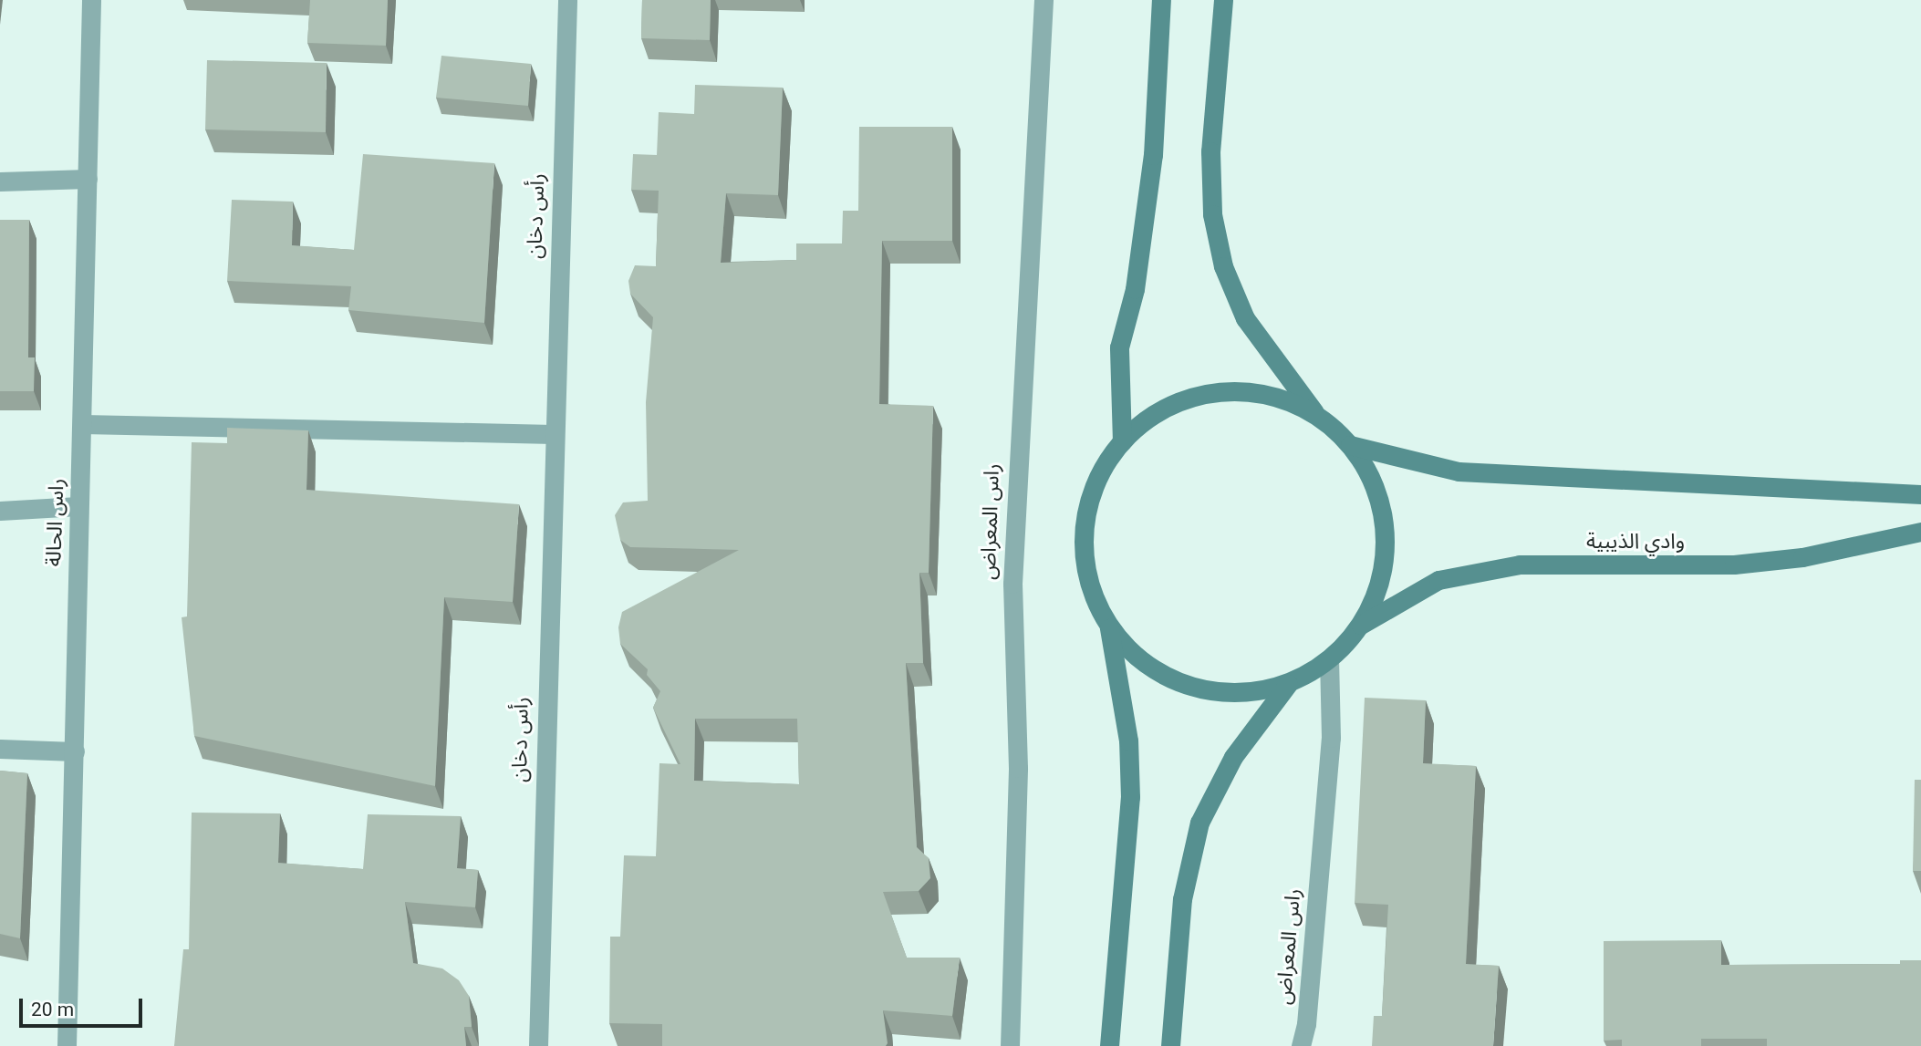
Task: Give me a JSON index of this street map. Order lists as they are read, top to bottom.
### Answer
{
  "streets": {
    "street": [
      "رأس دخان",
      "راس المعراض",
      "راس الحالة",
      "وادي الذيبية"
    ]
  },
  "scale_bar": "20 m"
}
